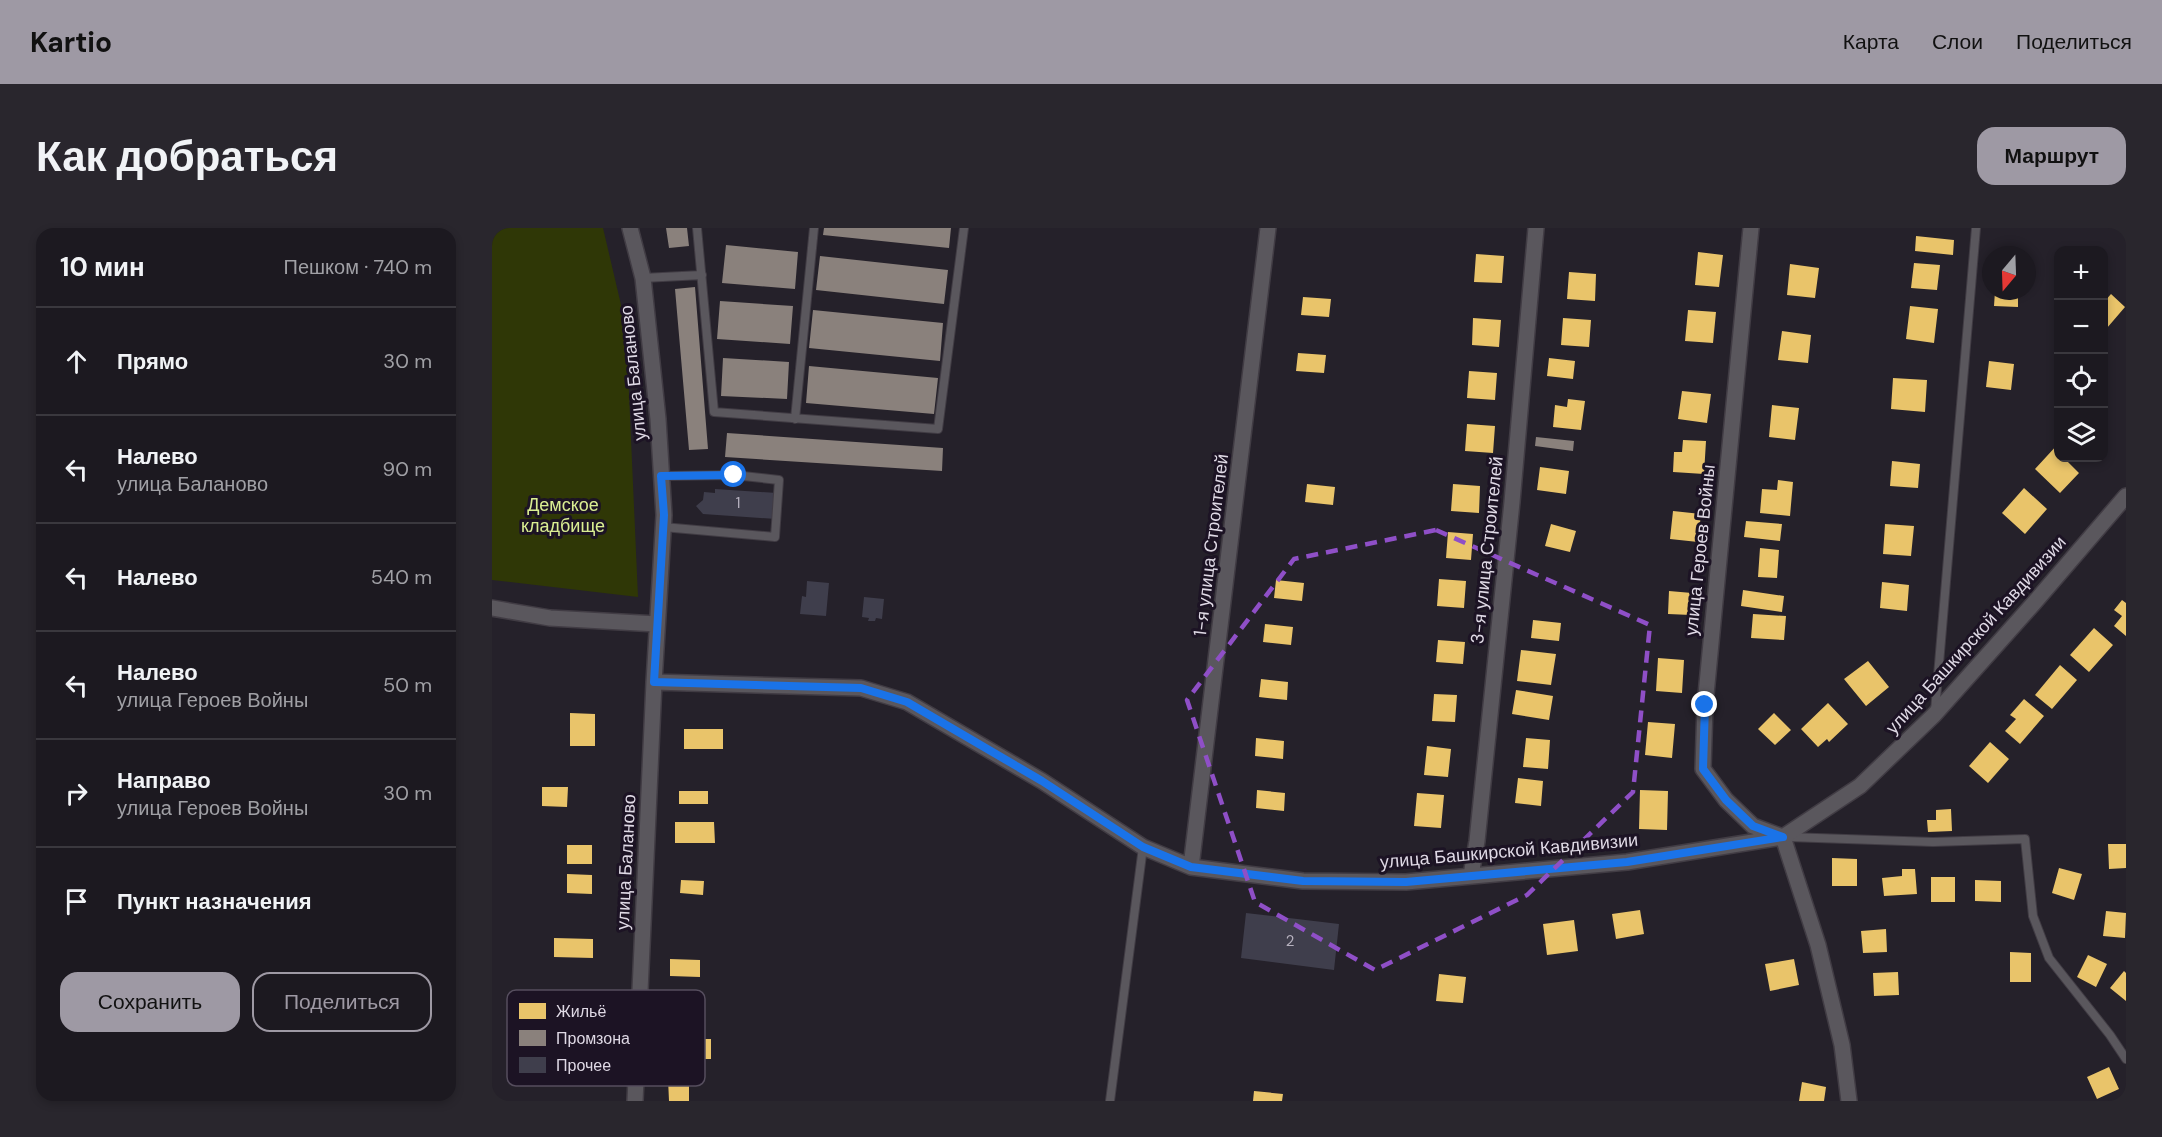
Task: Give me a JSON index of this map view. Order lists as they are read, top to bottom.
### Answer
{
  "streets": {
    "street": [
      "улица Баланово",
      "1-я улица Строителей",
      "3-я улица Строителей",
      "улица Героев Войны",
      "улица Башкирской Кавдивизии"
    ]
  },
  "crossings": [
    ["улица Баланово", "улица Башкирской Кавдивизии"],
    ["1-я улица Строителей", "улица Башкирской Кавдивизии"],
    ["3-я улица Строителей", "улица Башкирской Кавдивизии"],
    ["улица Героев Войны", "улица Башкирской Кавдивизии"]
  ],
  "parks": ["Демское кладбище"],
  "house_numbers": ["1", "2"],
  "legend": ["Жильё", "Промзона", "Прочее"],
  "north": "bottom",
  "page": {
    "header": "Kartio",
    "nav": ["Карта", "Слои", "Поделиться"],
    "buttons": [
      "Маршрут",
      ["Сохранить", "Поделиться"]
    ],
    "title": "Как добраться",
    "heading": ["10 мин", "Пешком · 740 m"],
    "map_buttons": ["+", "−"],
    "list": [
      ["Прямо", "30 m"],
      ["Налево", "улица Баланово", "90 m"],
      ["Налево", "540 m"],
      ["Налево", "улица Героев Войны", "50 m"],
      ["Направо", "улица Героев Войны", "30 m"],
      "Пункт назначения"
    ]
  }
}
